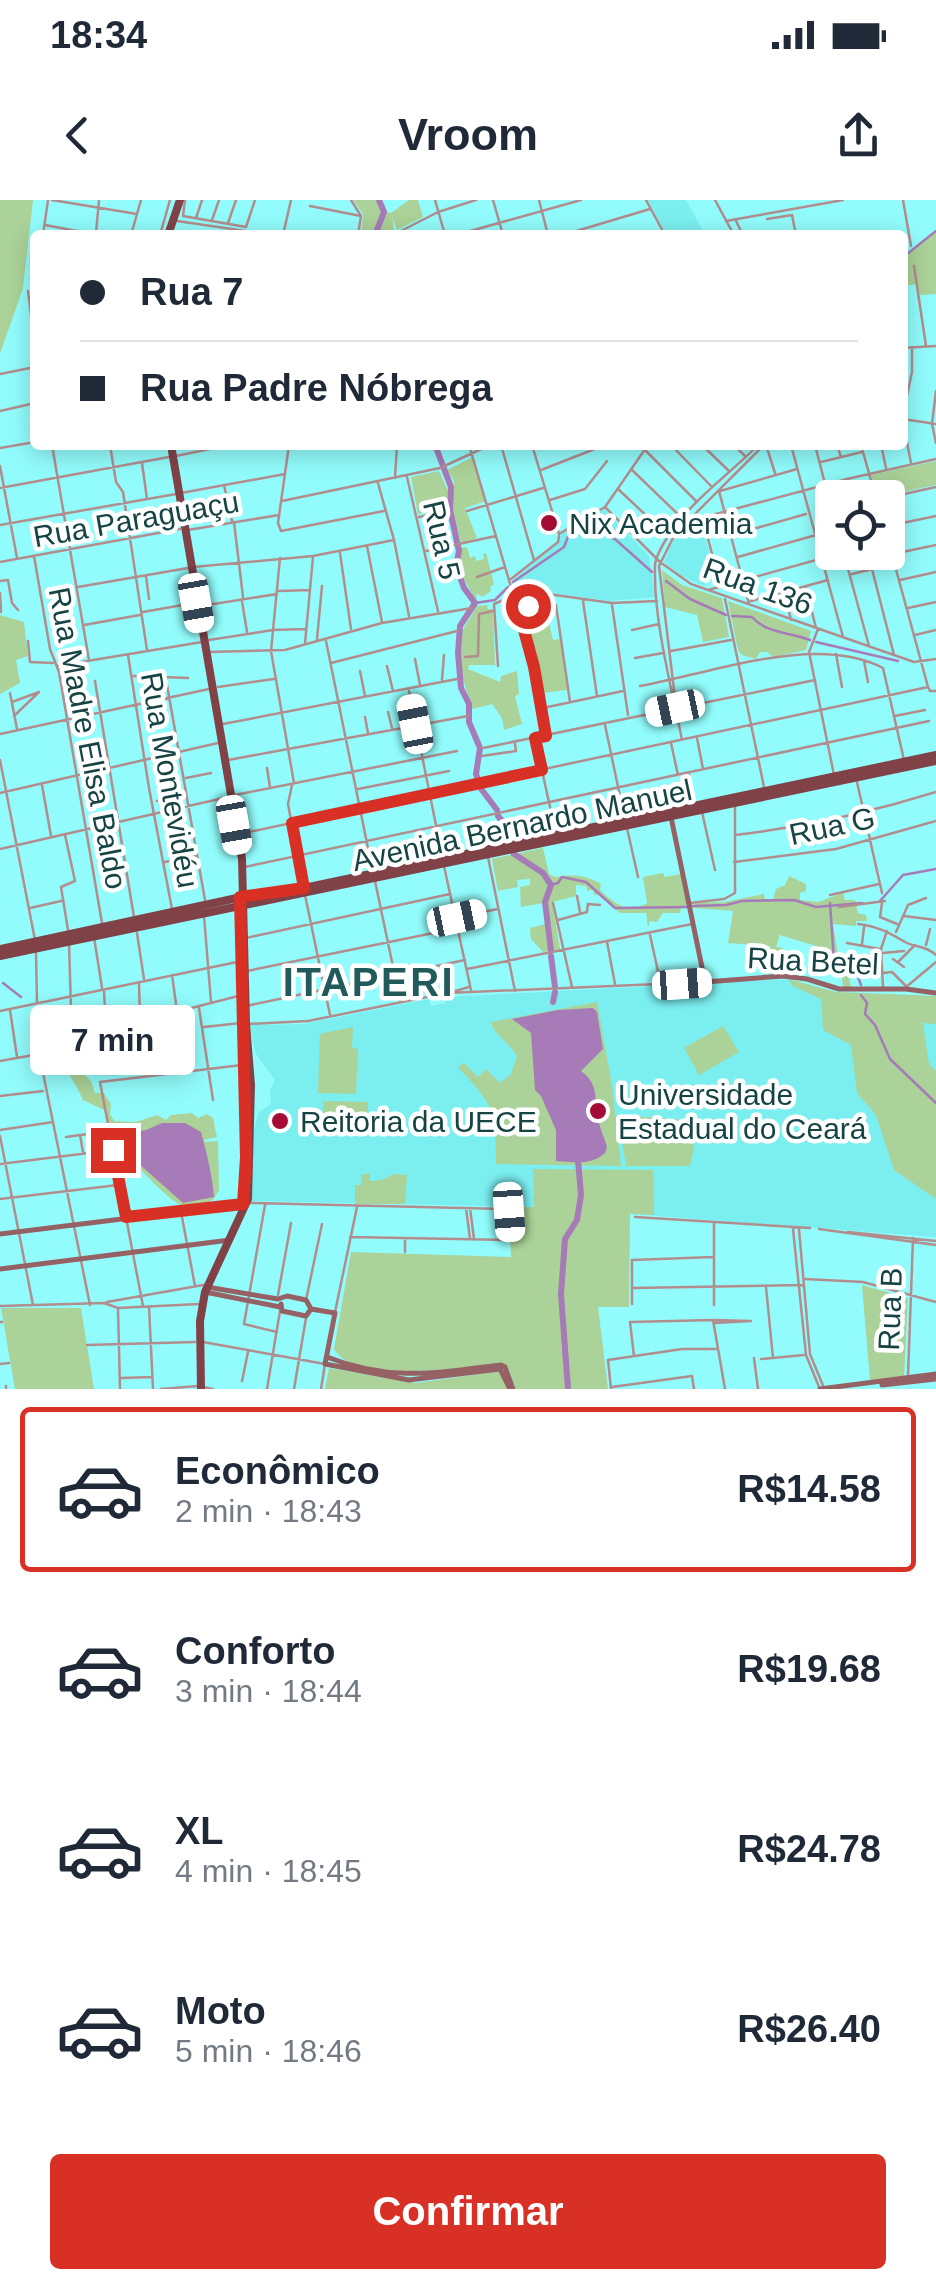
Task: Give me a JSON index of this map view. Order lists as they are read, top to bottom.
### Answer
{
  "streets": {
    "main road": ["Avenida Bernardo Manuel"],
    "street": [
      "Rua Paraguaçu",
      "Rua 5",
      "Rua 136",
      "Rua Madre Elisa Baldo",
      "Rua Montevidéu",
      "Rua G",
      "Rua Betel",
      "Rua B"
    ]
  },
  "crossings": [
    ["Rua Paraguaçu", "Rua Madre Elisa Baldo"],
    ["Rua Madre Elisa Baldo", "Avenida Bernardo Manuel"],
    ["Rua Montevidéu", "Avenida Bernardo Manuel"]
  ],
  "districts": ["ITAPERI"],
  "places": ["Nix Academia", "Universidade Estadual do Ceará", "Reitoria da UECE"],
  "page": {
    "status": "18:34",
    "header": "Vroom",
    "banner": ["Rua 7", "Rua Padre Nóbrega"],
    "bubble": "7 min",
    "list": [
      {
        "name": "Econômico",
        "note": "2 min · 18:43",
        "value": "R$14.58"
      },
      {
        "name": "Conforto",
        "note": "3 min · 18:44",
        "value": "R$19.68"
      },
      {
        "name": "XL",
        "note": "4 min · 18:45",
        "value": "R$24.78"
      },
      {
        "name": "Moto",
        "note": "5 min · 18:46",
        "value": "R$26.40"
      }
    ],
    "buttons": "Confirmar"
  }
}
